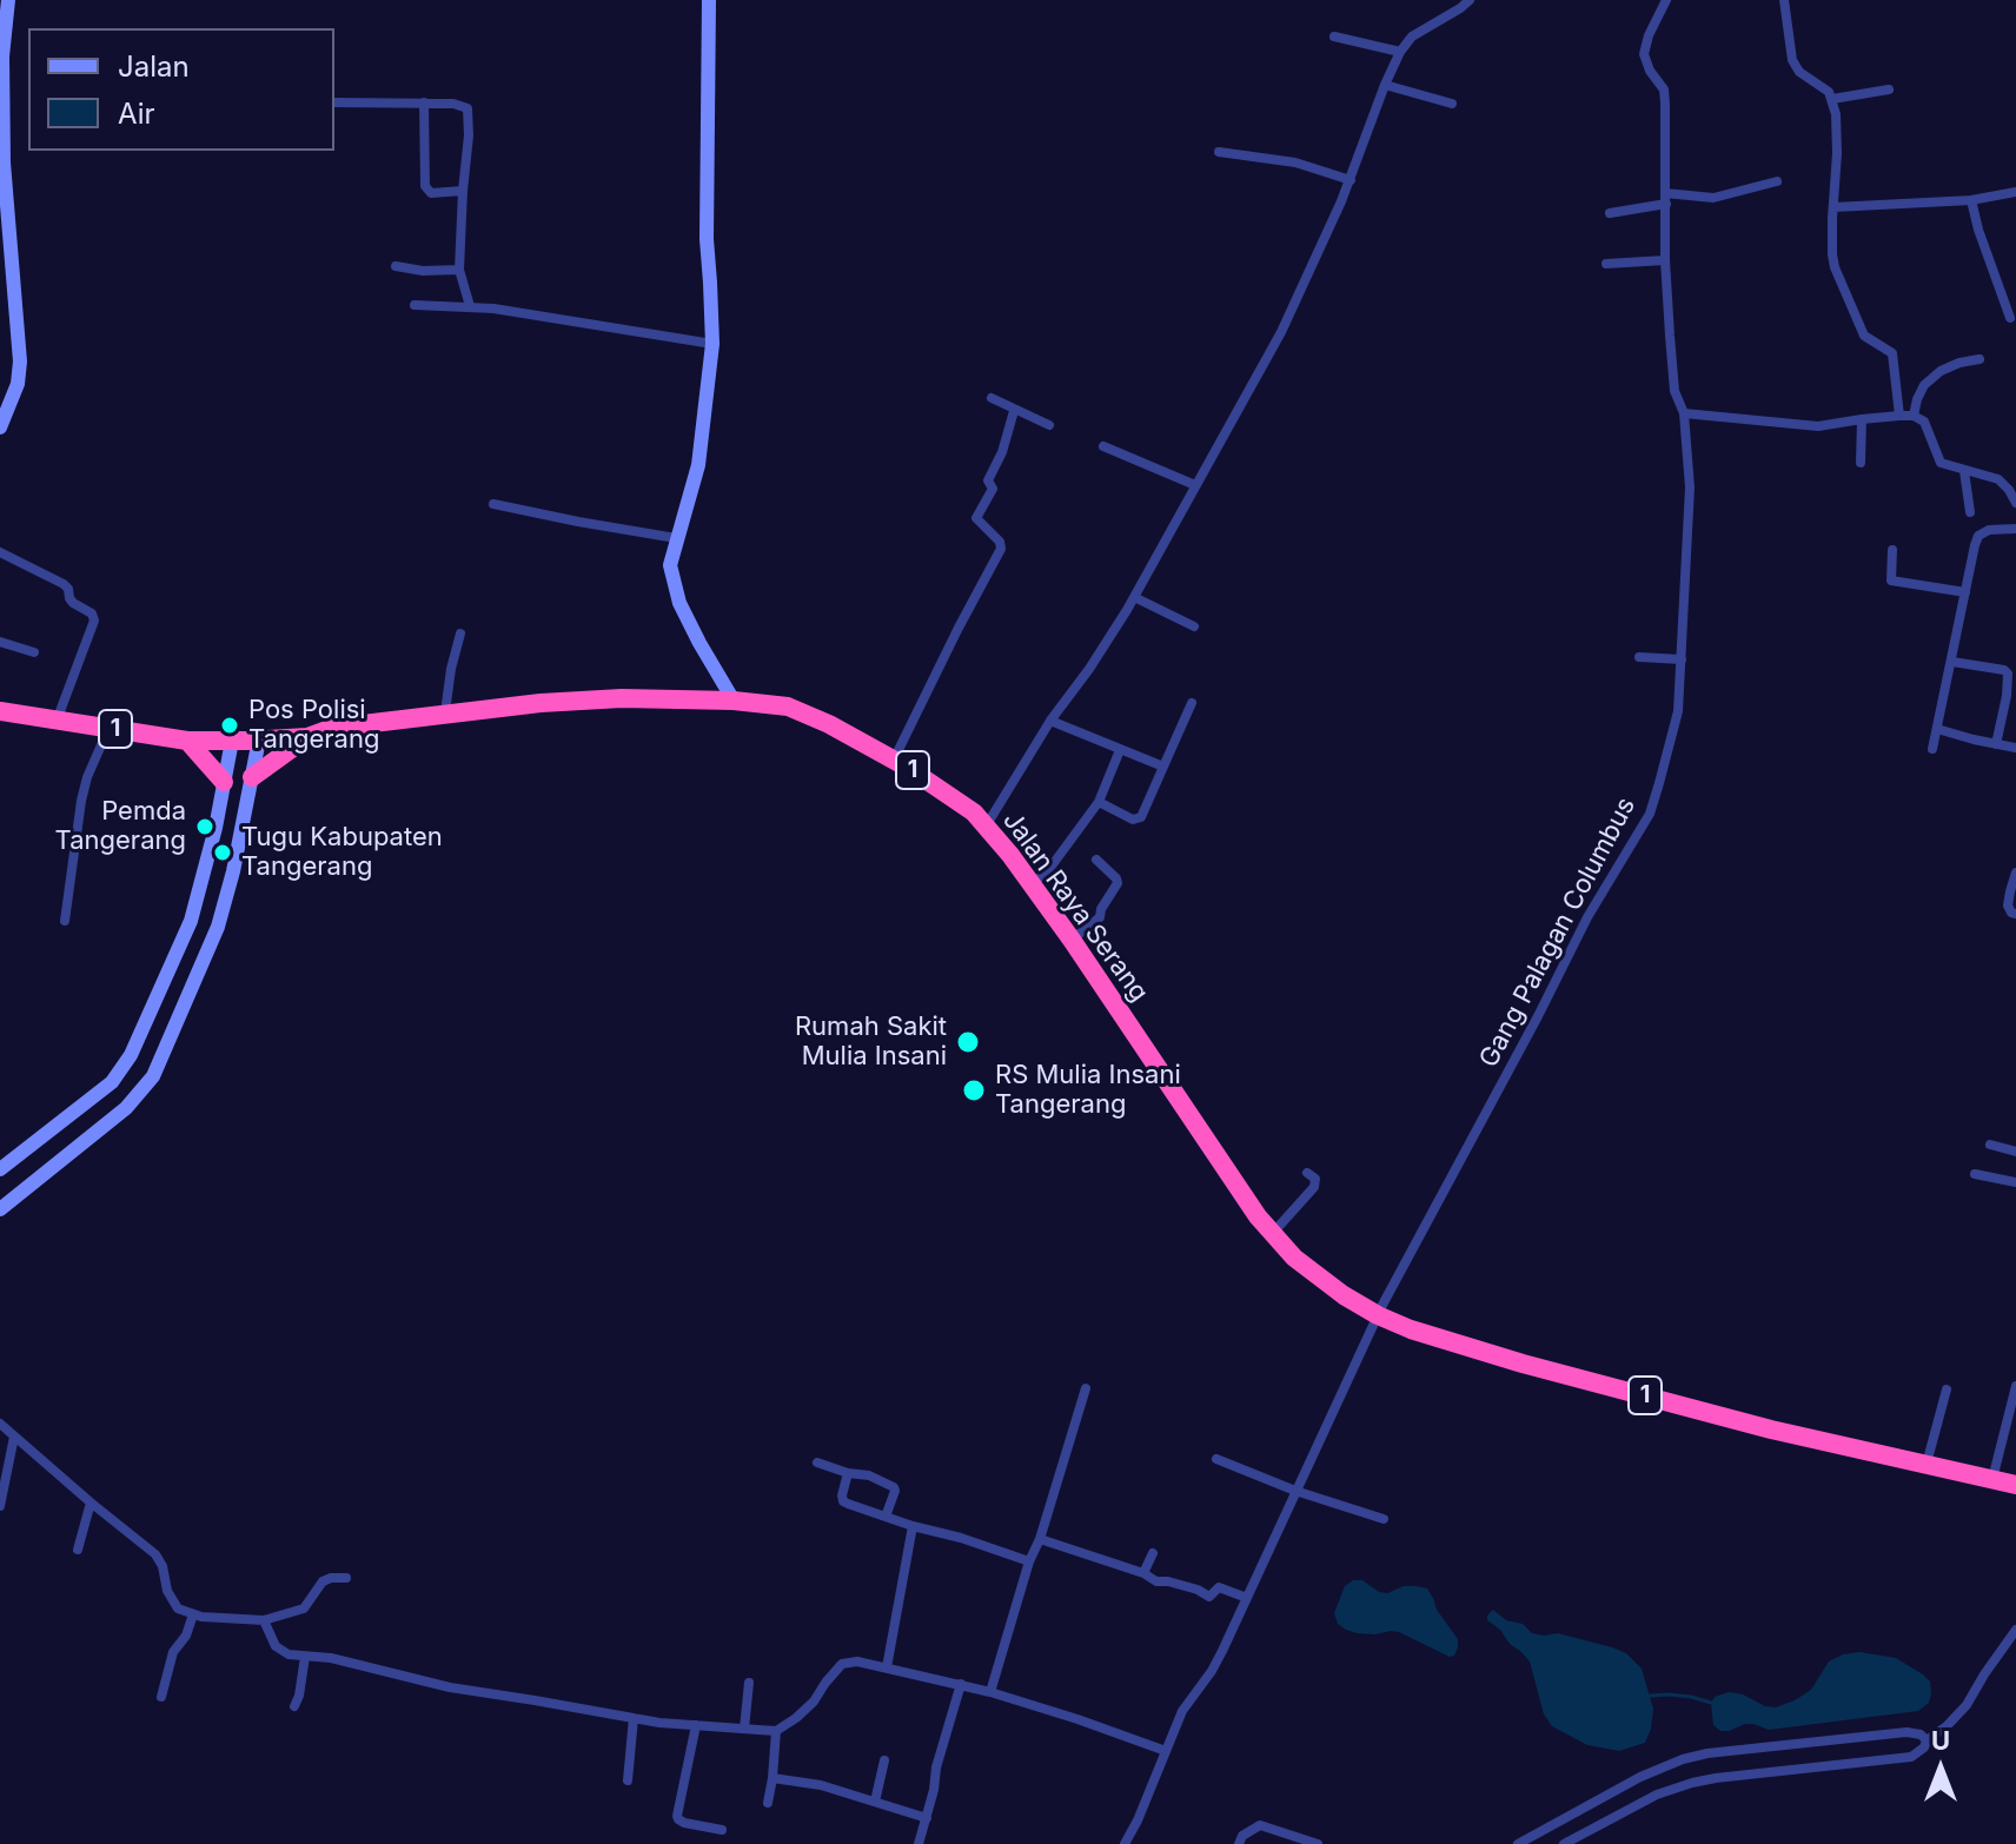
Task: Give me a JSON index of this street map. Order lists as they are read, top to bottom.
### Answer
{
  "streets": {
    "highway": ["1", "Jalan Raya Serang"],
    "street": ["Gang Palagan Columbus"]
  },
  "crossings": [
    ["1", "Jalan Raya Serang"],
    ["Jalan Raya Serang", "Gang Palagan Columbus"]
  ],
  "places": [
    "Pos Polisi Tangerang",
    "Pemda Tangerang",
    "Tugu Kabupaten Tangerang",
    "Rumah Sakit Mulia Insani",
    "RS Mulia Insani Tangerang"
  ],
  "legend": ["Jalan", "Air"],
  "north": "top"
}
